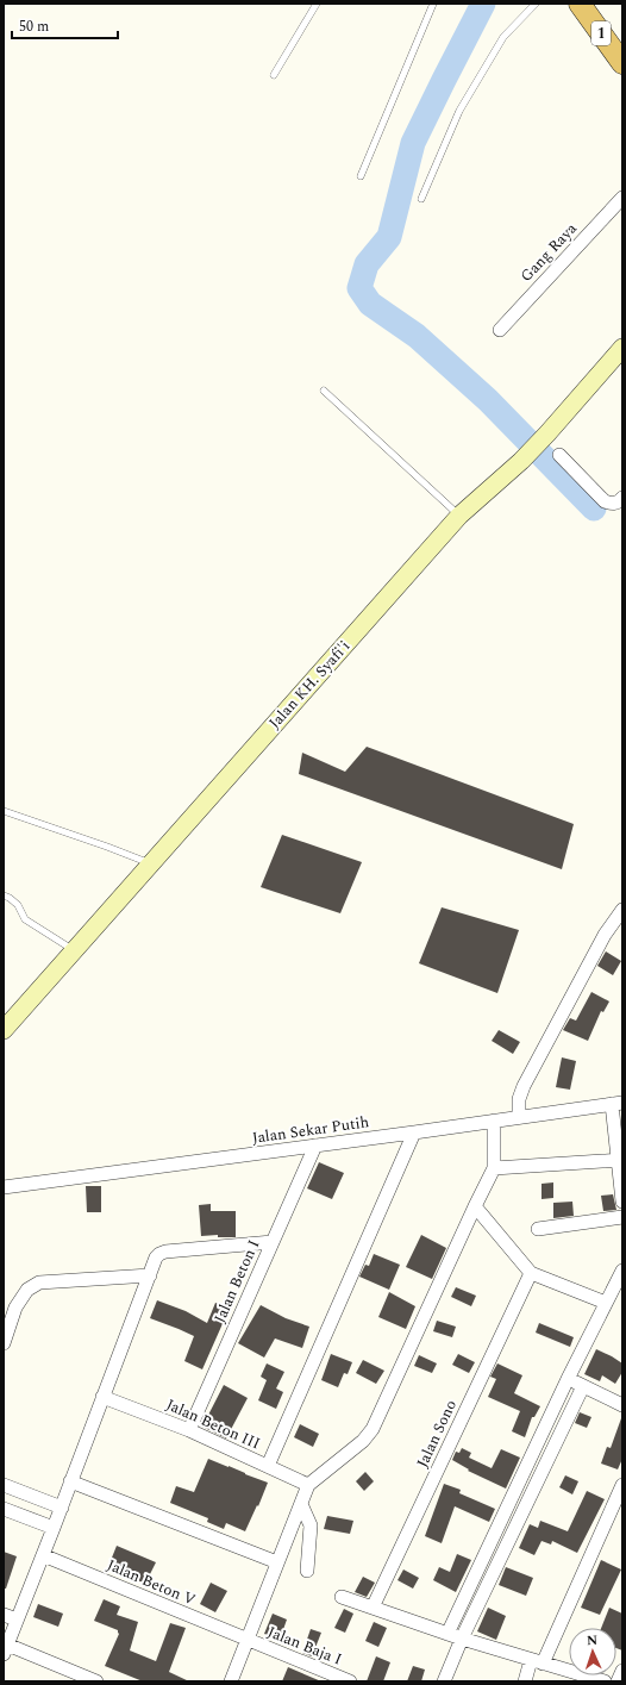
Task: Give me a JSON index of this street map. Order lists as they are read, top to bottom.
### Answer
{
  "streets": {
    "highway": ["1"],
    "main road": ["Jalan KH. Syafi'i"],
    "street": [
      "Gang Raya",
      "Jalan Sekar Putih",
      "Jalan Beton I",
      "Jalan Beton III",
      "Jalan Sono",
      "Jalan Beton V",
      "Jalan Baja I"
    ]
  },
  "crossings": [
    ["Jalan Sekar Putih", "Jalan Beton I"],
    ["Jalan Beton I", "Jalan Beton III"],
    ["Jalan Beton V", "Jalan Baja I"]
  ],
  "scale_bar": "50 m",
  "north": "top"
}
